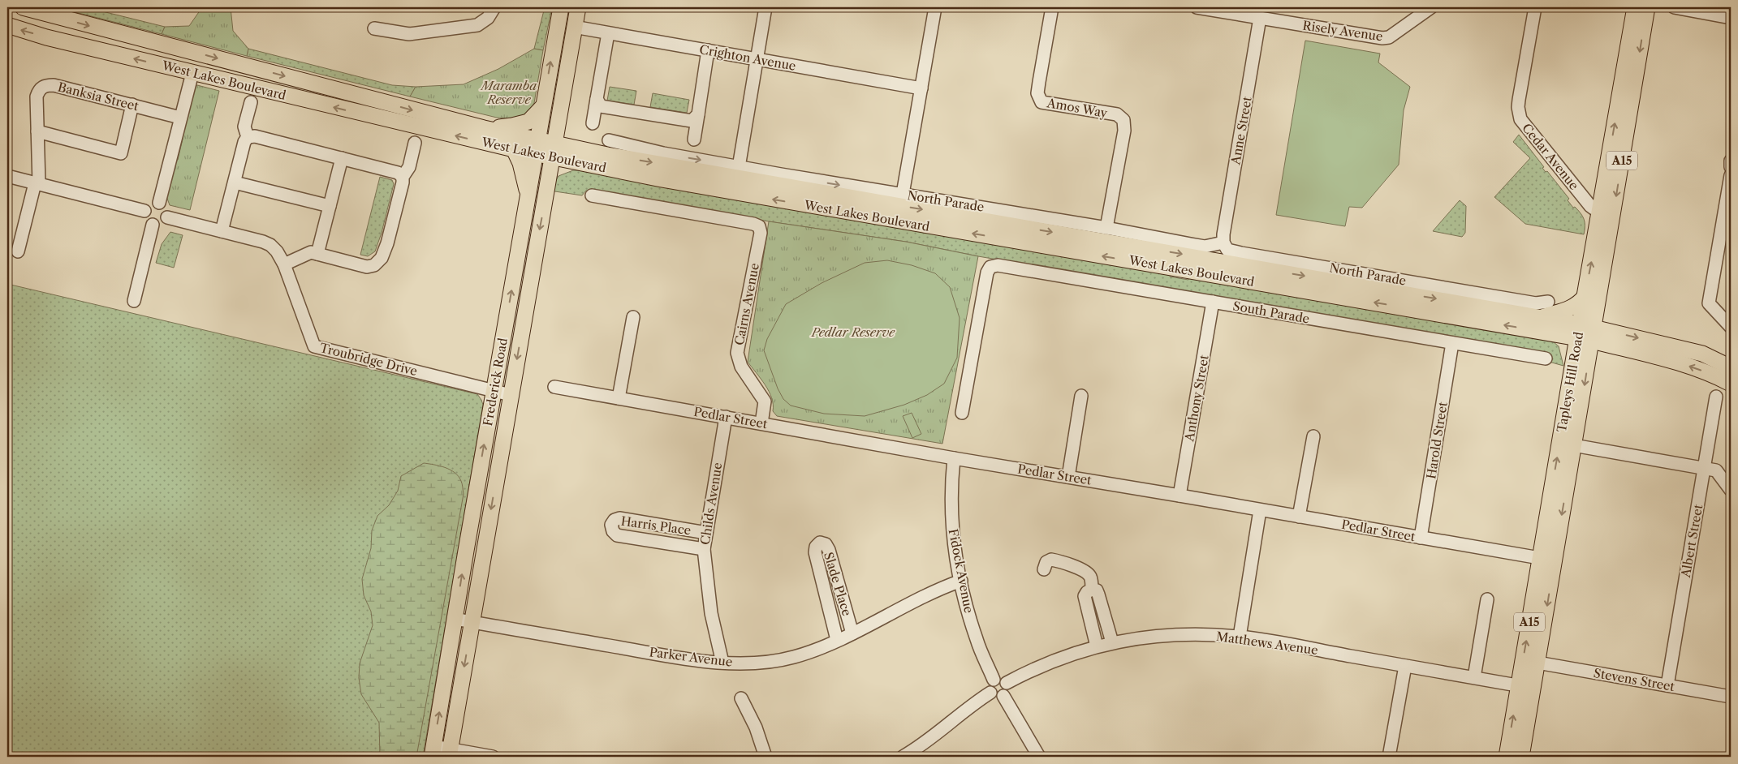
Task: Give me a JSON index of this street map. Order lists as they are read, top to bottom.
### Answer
{
  "streets": {
    "main road": [
      "West Lakes Boulevard",
      "A15",
      "Frederick Road",
      "Tapleys Hill Road"
    ],
    "street": [
      "Risely Avenue",
      "Crighton Avenue",
      "Banksia Street",
      "Amos Way",
      "Anne Street",
      "Cedar Avenue",
      "North Parade",
      "Cairns Avenue",
      "South Parade",
      "Troubridge Drive",
      "Anthony Street",
      "Pedlar Street",
      "Harold Street",
      "Childs Avenue",
      "Harris Place",
      "Albert Street",
      "Fidock Avenue",
      "Slade Place",
      "Matthews Avenue",
      "Parker Avenue",
      "Stevens Street"
    ]
  },
  "crossings": [
    ["Risely Avenue", "Anne Street"],
    ["Crighton Avenue", "Frederick Road"],
    ["West Lakes Boulevard", "North Parade"],
    ["West Lakes Boulevard", "Frederick Road"],
    ["West Lakes Boulevard", "Tapleys Hill Road"],
    ["Amos Way", "North Parade"],
    ["Anne Street", "North Parade"],
    ["Cedar Avenue", "Tapleys Hill Road"],
    ["Cairns Avenue", "Pedlar Street"],
    ["South Parade", "Anthony Street"],
    ["South Parade", "Harold Street"],
    ["Troubridge Drive", "Frederick Road"],
    ["Frederick Road", "Parker Avenue"],
    ["Tapleys Hill Road", "Pedlar Street"],
    ["Tapleys Hill Road", "Matthews Avenue"],
    ["Tapleys Hill Road", "Stevens Street"],
    ["Anthony Street", "Pedlar Street"],
    ["Pedlar Street", "Harold Street"],
    ["Pedlar Street", "Childs Avenue"],
    ["Pedlar Street", "Fidock Avenue"],
    ["Childs Avenue", "Harris Place"],
    ["Childs Avenue", "Parker Avenue"],
    ["Albert Street", "Stevens Street"],
    ["Fidock Avenue", "Matthews Avenue"],
    ["Fidock Avenue", "Parker Avenue"],
    ["Slade Place", "Parker Avenue"]
  ],
  "parks": ["Maramba Reserve", "Pedlar Reserve"]
}
